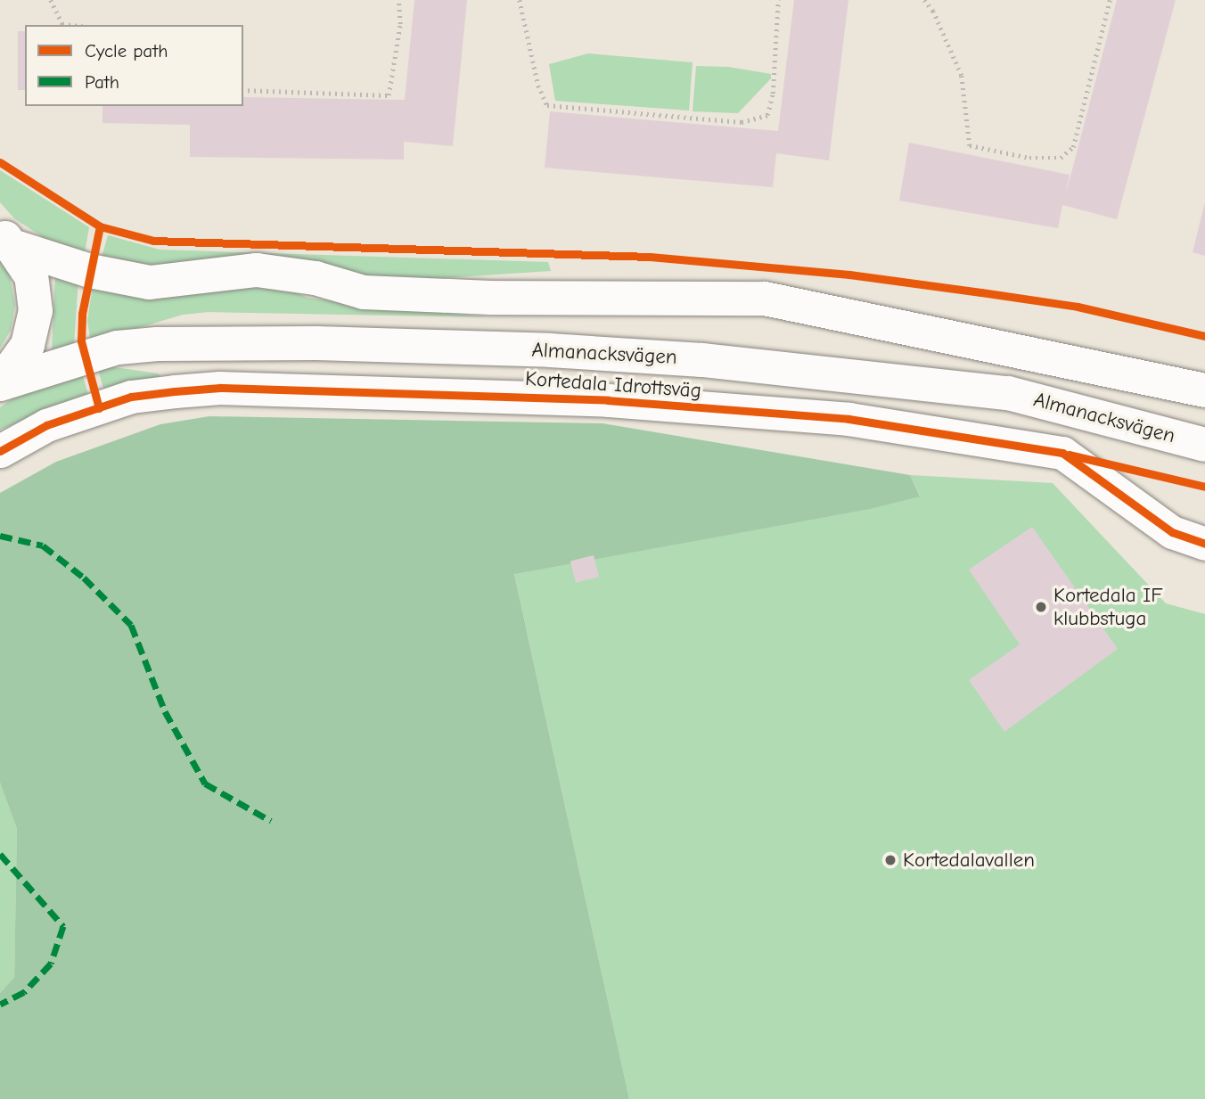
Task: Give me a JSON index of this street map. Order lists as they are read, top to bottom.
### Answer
{
  "streets": {
    "main road": ["Almanacksvägen"],
    "street": ["Kortedala Idrottsväg"]
  },
  "places": ["Kortedala IF klubbstuga", "Kortedalavallen"],
  "legend": ["Cycle path", "Path"]
}
